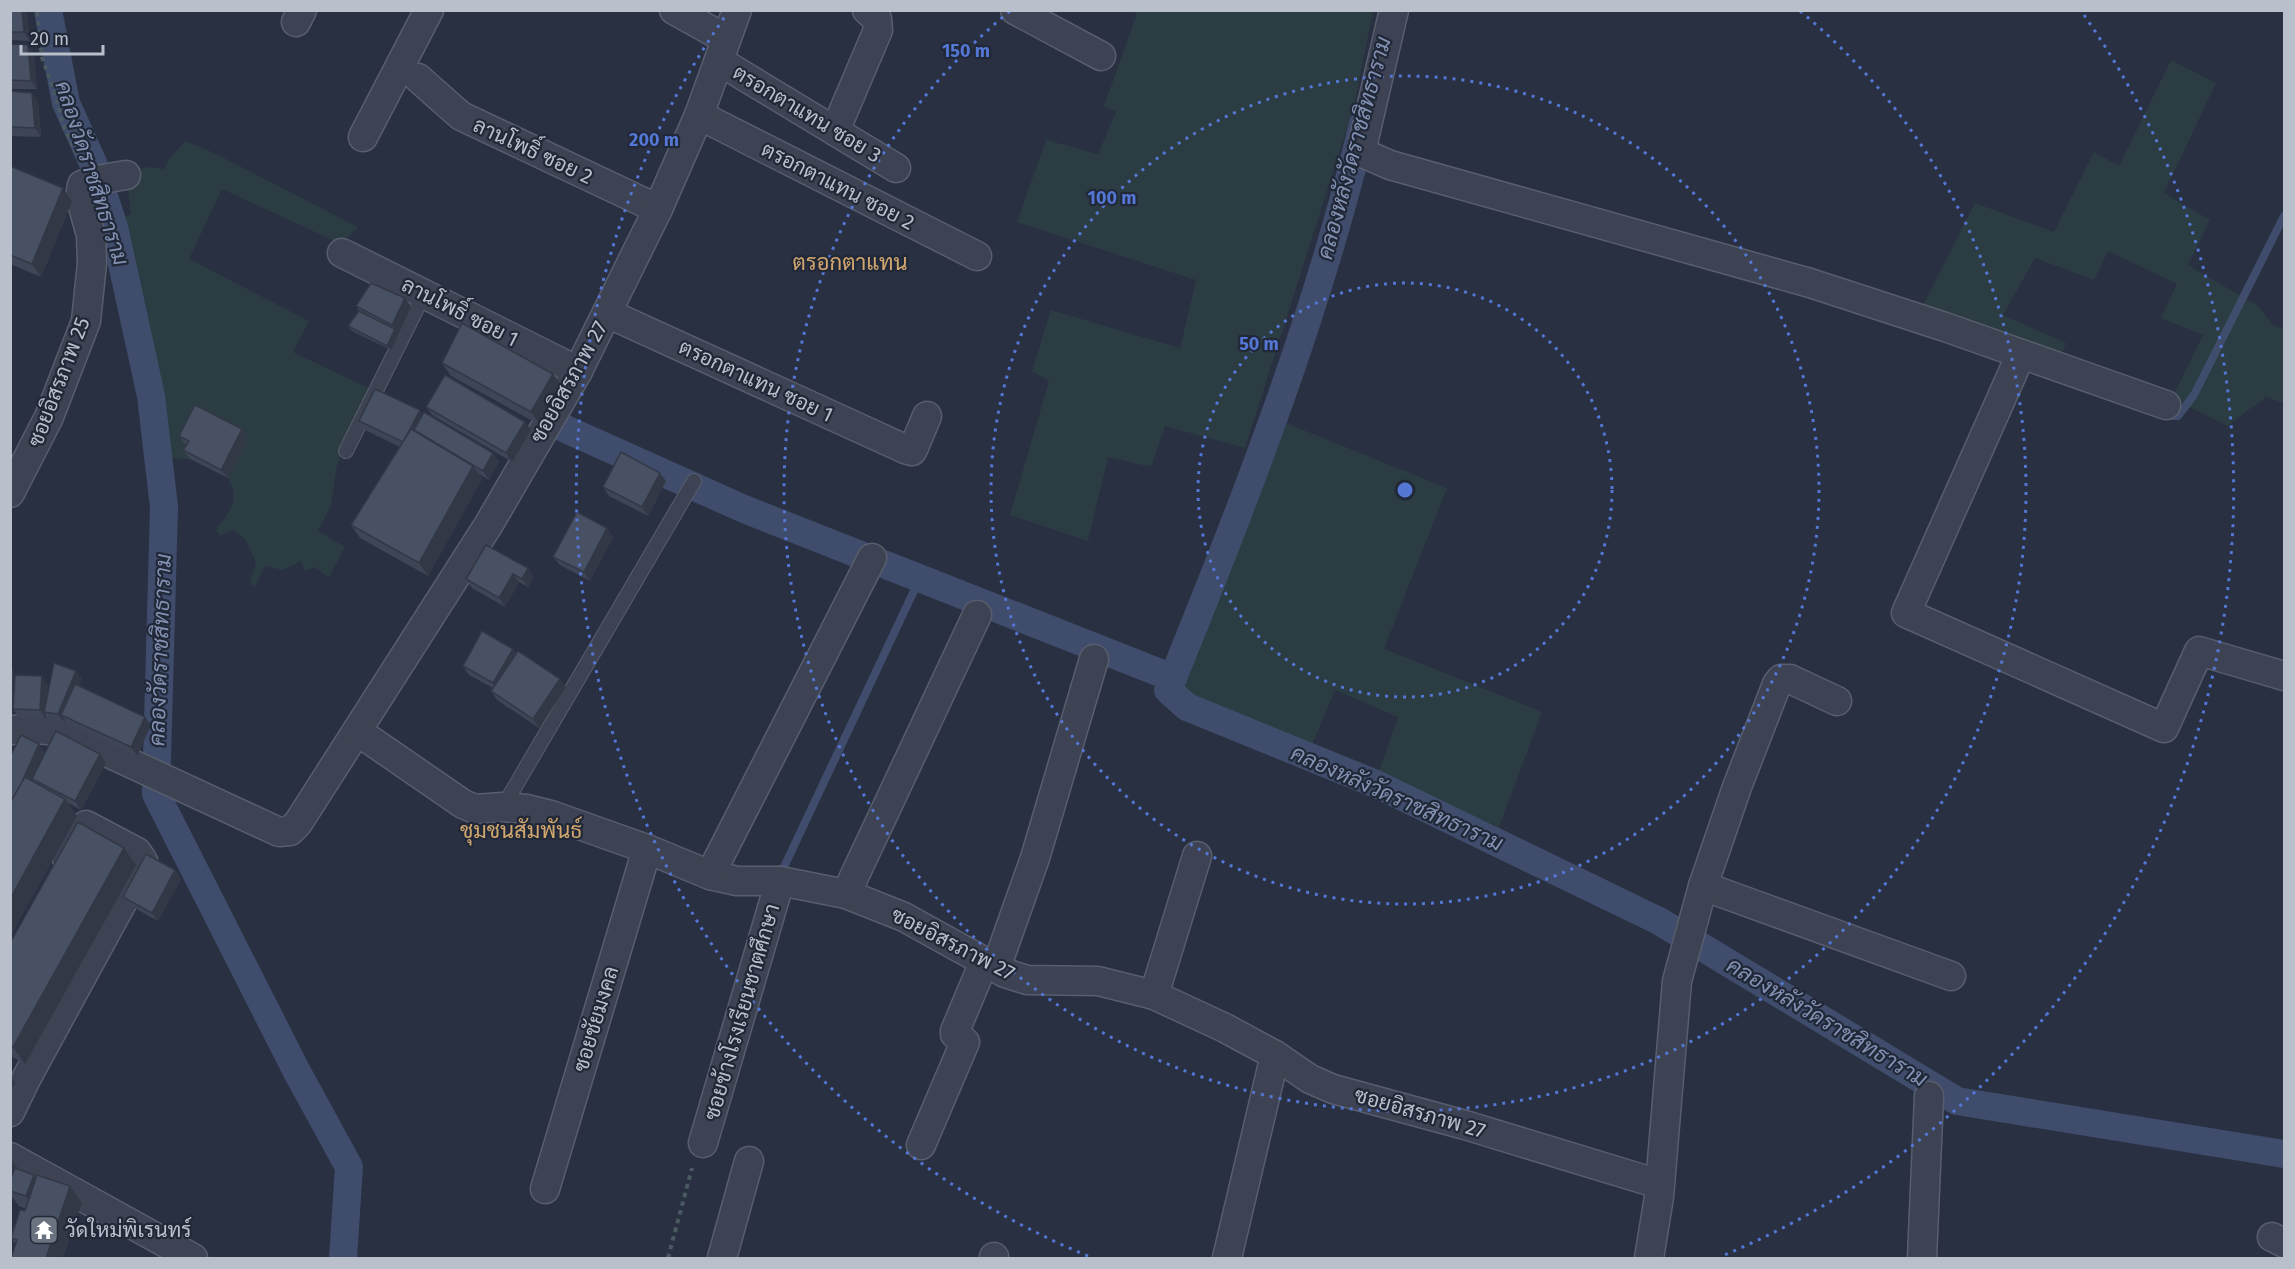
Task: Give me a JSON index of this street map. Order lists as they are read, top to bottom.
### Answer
{
  "streets": {
    "street": [
      "ตรอกตาแทน ซอย 3",
      "ลานโพธิ์ ซอย 2",
      "ตรอกตาแทน ซอย 2",
      "ลานโพธิ์ ซอย 1",
      "ตรอกตาแทน ซอย 1",
      "ซอยอิสรภาพ 25",
      "ซอยอิสรภาพ 27",
      "ซอยข้างโรงเรียนชาตศึกษา",
      "ซอยชัยมงคล"
    ]
  },
  "crossings": [
    ["ตรอกตาแทน ซอย 3", "ซอยอิสรภาพ 27"],
    ["ลานโพธิ์ ซอย 2", "ซอยอิสรภาพ 27"],
    ["ตรอกตาแทน ซอย 2", "ซอยอิสรภาพ 27"],
    ["ลานโพธิ์ ซอย 1", "ซอยอิสรภาพ 27"],
    ["ตรอกตาแทน ซอย 1", "ซอยอิสรภาพ 27"],
    ["ซอยอิสรภาพ 27", "ซอยข้างโรงเรียนชาตศึกษา"],
    ["ซอยอิสรภาพ 27", "ซอยชัยมงคล"]
  ],
  "districts": ["ตรอกตาแทน", "ชุมชนสัมพันธ์"],
  "water": ["คลองหลังวัดราชสิทธาราม", "คลองวัดราชสิทธาราม"],
  "places": {
    "temple": ["วัดใหม่พิเรนทร์"]
  },
  "scale_bar": "20 m",
  "rings": [
    "150 m",
    "200 m",
    "100 m",
    "50 m"
  ]
}
